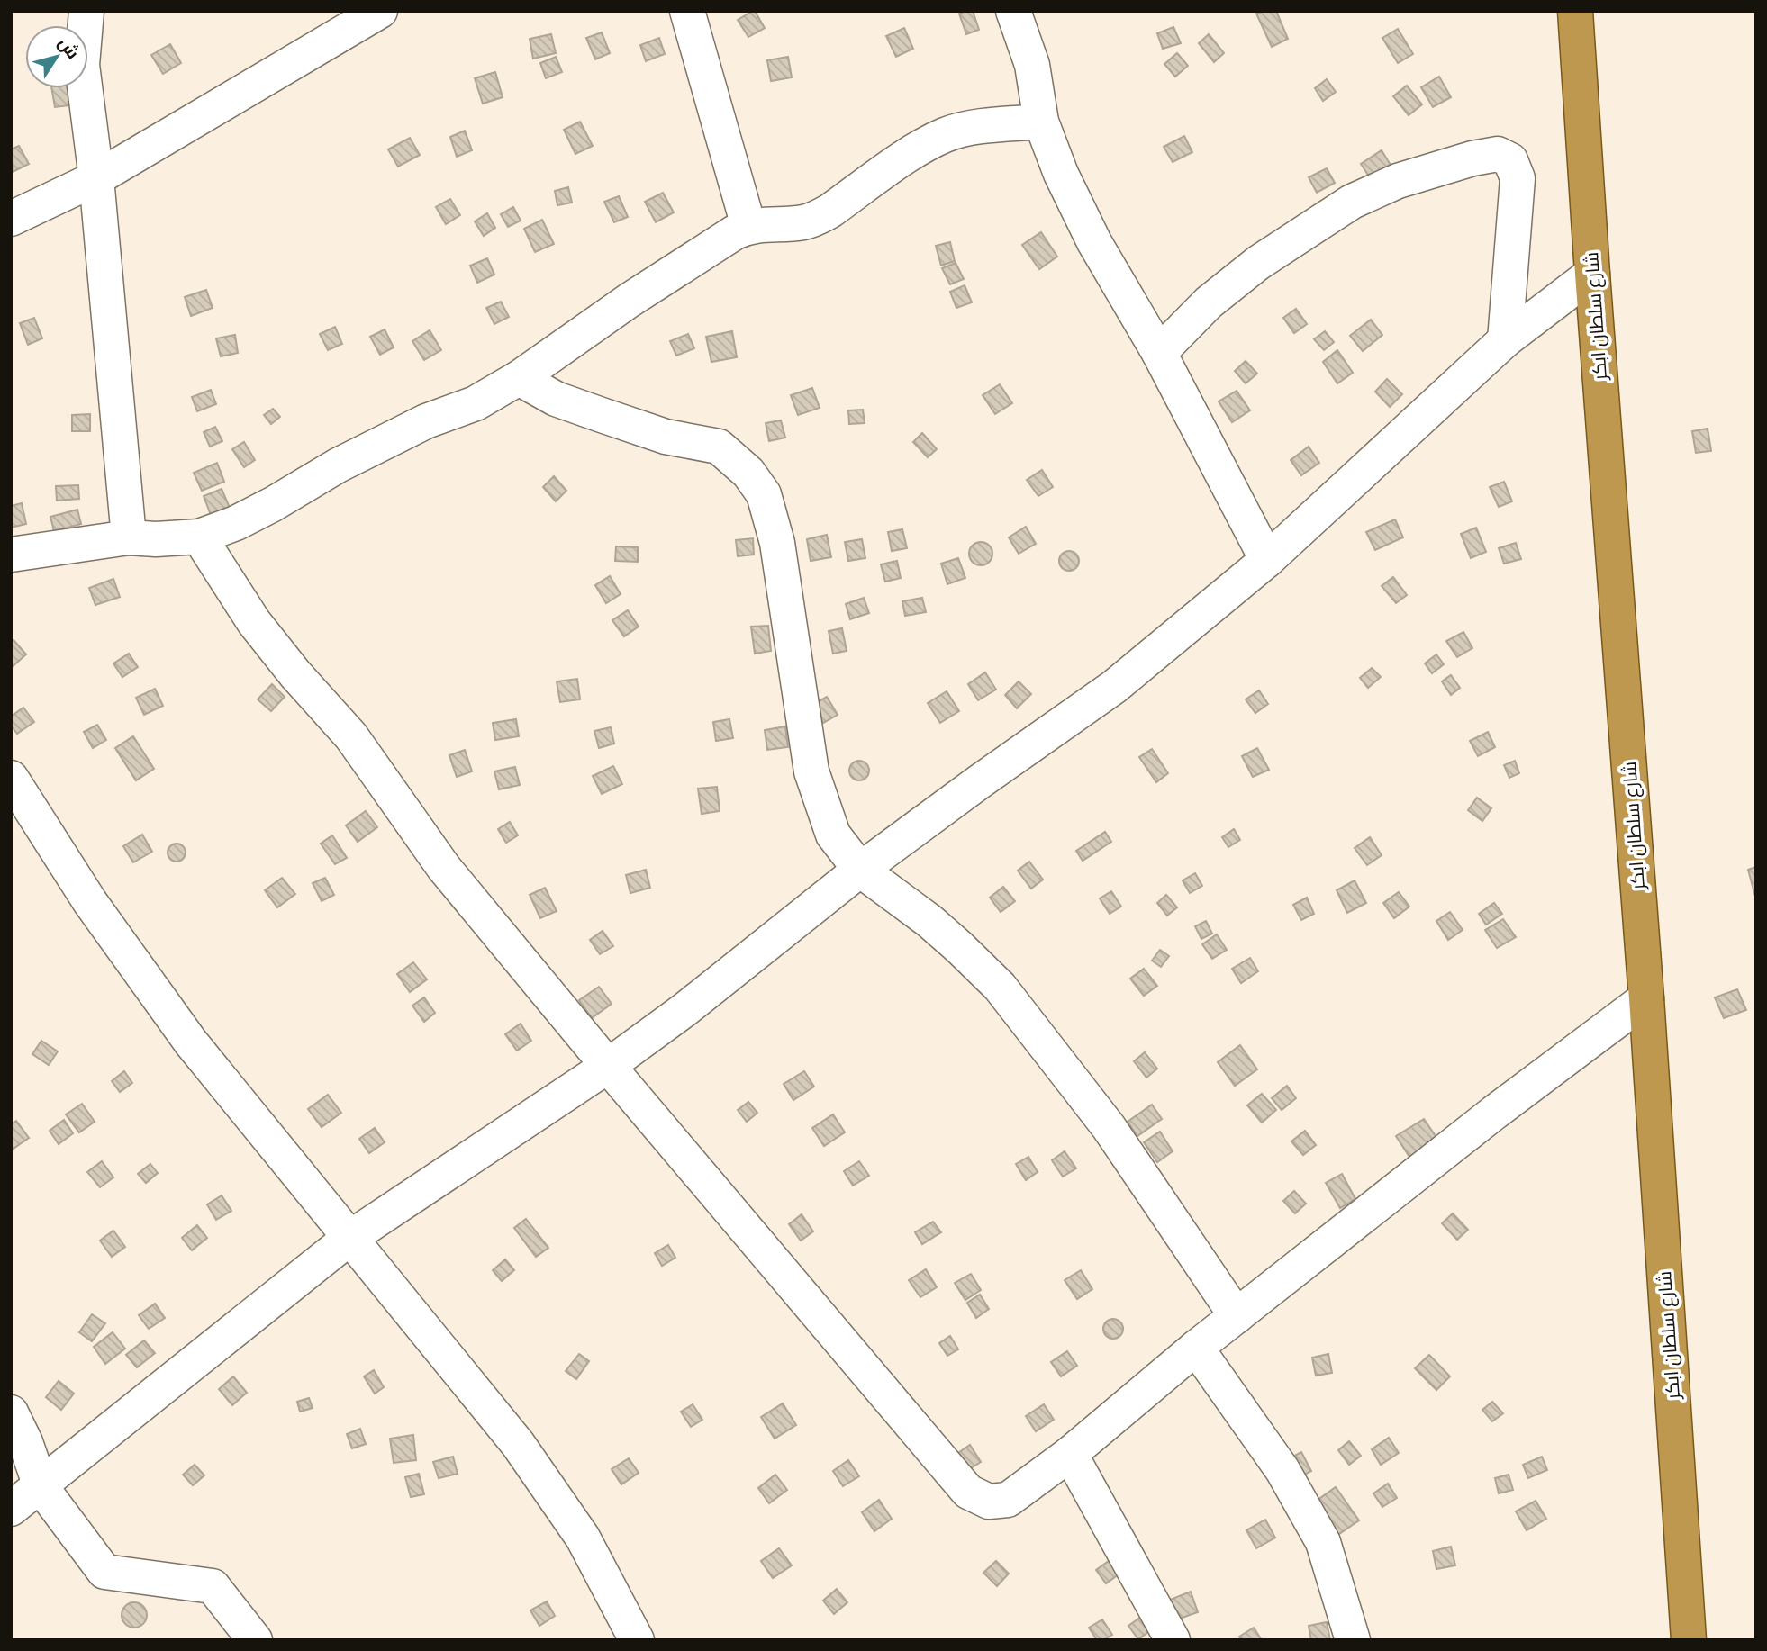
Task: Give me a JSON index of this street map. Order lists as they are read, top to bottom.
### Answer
{
  "streets": {
    "highway": ["شارع سلطان ابكر"]
  },
  "north": "top right"
}
